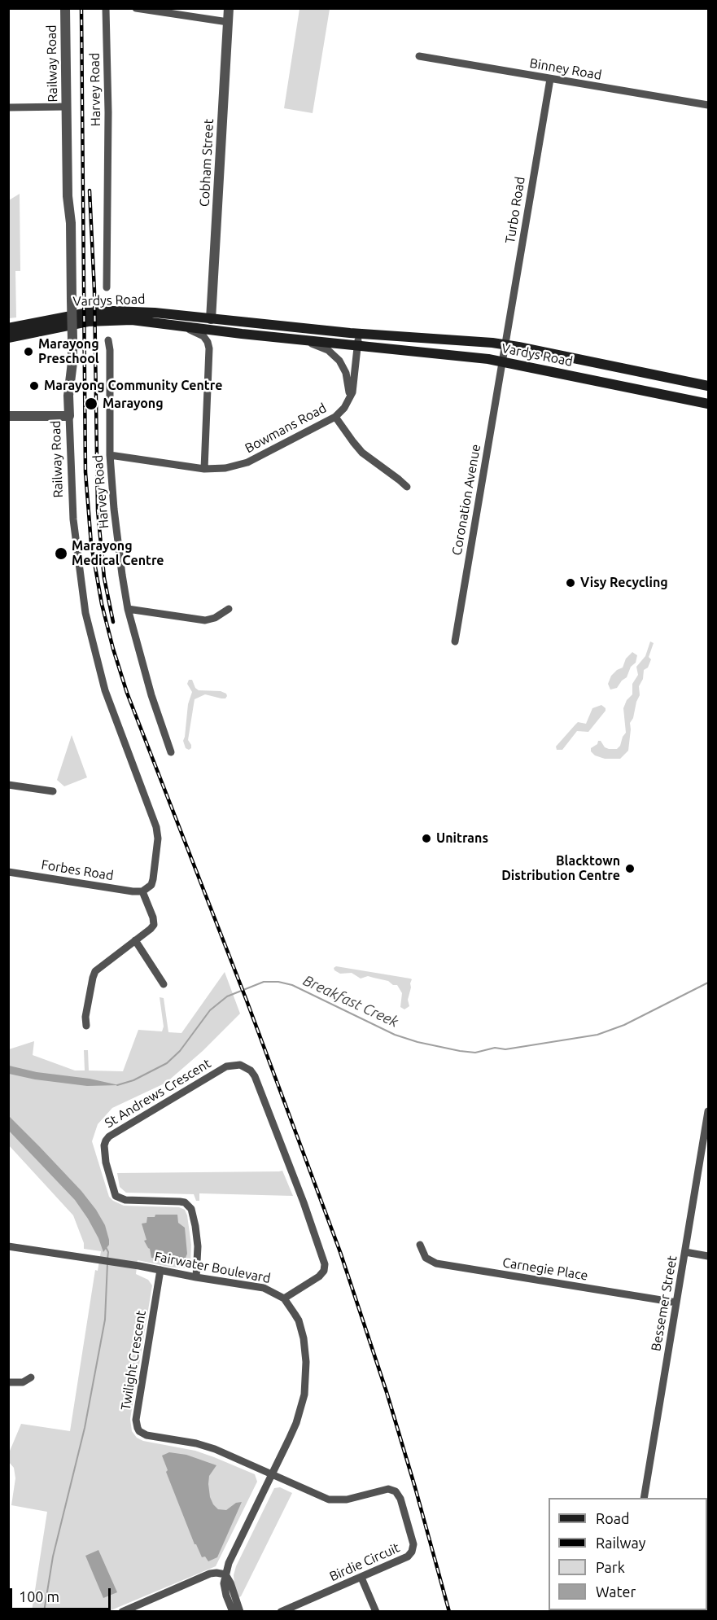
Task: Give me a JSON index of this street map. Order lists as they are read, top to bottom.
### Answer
{
  "streets": {
    "main road": ["Vardys Road"],
    "street": [
      "Railway Road",
      "Binney Road",
      "Harvey Road",
      "Cobham Street",
      "Turbo Road",
      "Bowmans Road",
      "Coronation Avenue",
      "Forbes Road",
      "St Andrews Crescent",
      "Fairwater Boulevard",
      "Carnegie Place",
      "Bessemer Street",
      "Twilight Crescent",
      "Birdie Circuit"
    ]
  },
  "crossings": [
    ["Railway Road", "Forbes Road"],
    ["Binney Road", "Turbo Road"],
    ["Harvey Road", "Bowmans Road"],
    ["Cobham Street", "Vardys Road"],
    ["Turbo Road", "Vardys Road"],
    ["Turbo Road", "Coronation Avenue"],
    ["Vardys Road", "Bowmans Road"],
    ["Vardys Road", "Coronation Avenue"],
    ["St Andrews Crescent", "Fairwater Boulevard"],
    ["Fairwater Boulevard", "Twilight Crescent"],
    ["Fairwater Boulevard", "Birdie Circuit"],
    ["Carnegie Place", "Bessemer Street"],
    ["Twilight Crescent", "Birdie Circuit"]
  ],
  "water": ["Breakfast Creek"],
  "places": [
    "Marayong Preschool",
    "Marayong Community Centre",
    "Marayong",
    "Marayong Medical Centre",
    "Visy Recycling",
    "Unitrans",
    "Blacktown Distribution Centre"
  ],
  "legend": [
    "Road",
    "Railway",
    "Park",
    "Water"
  ],
  "scale_bar": "100 m"
}
